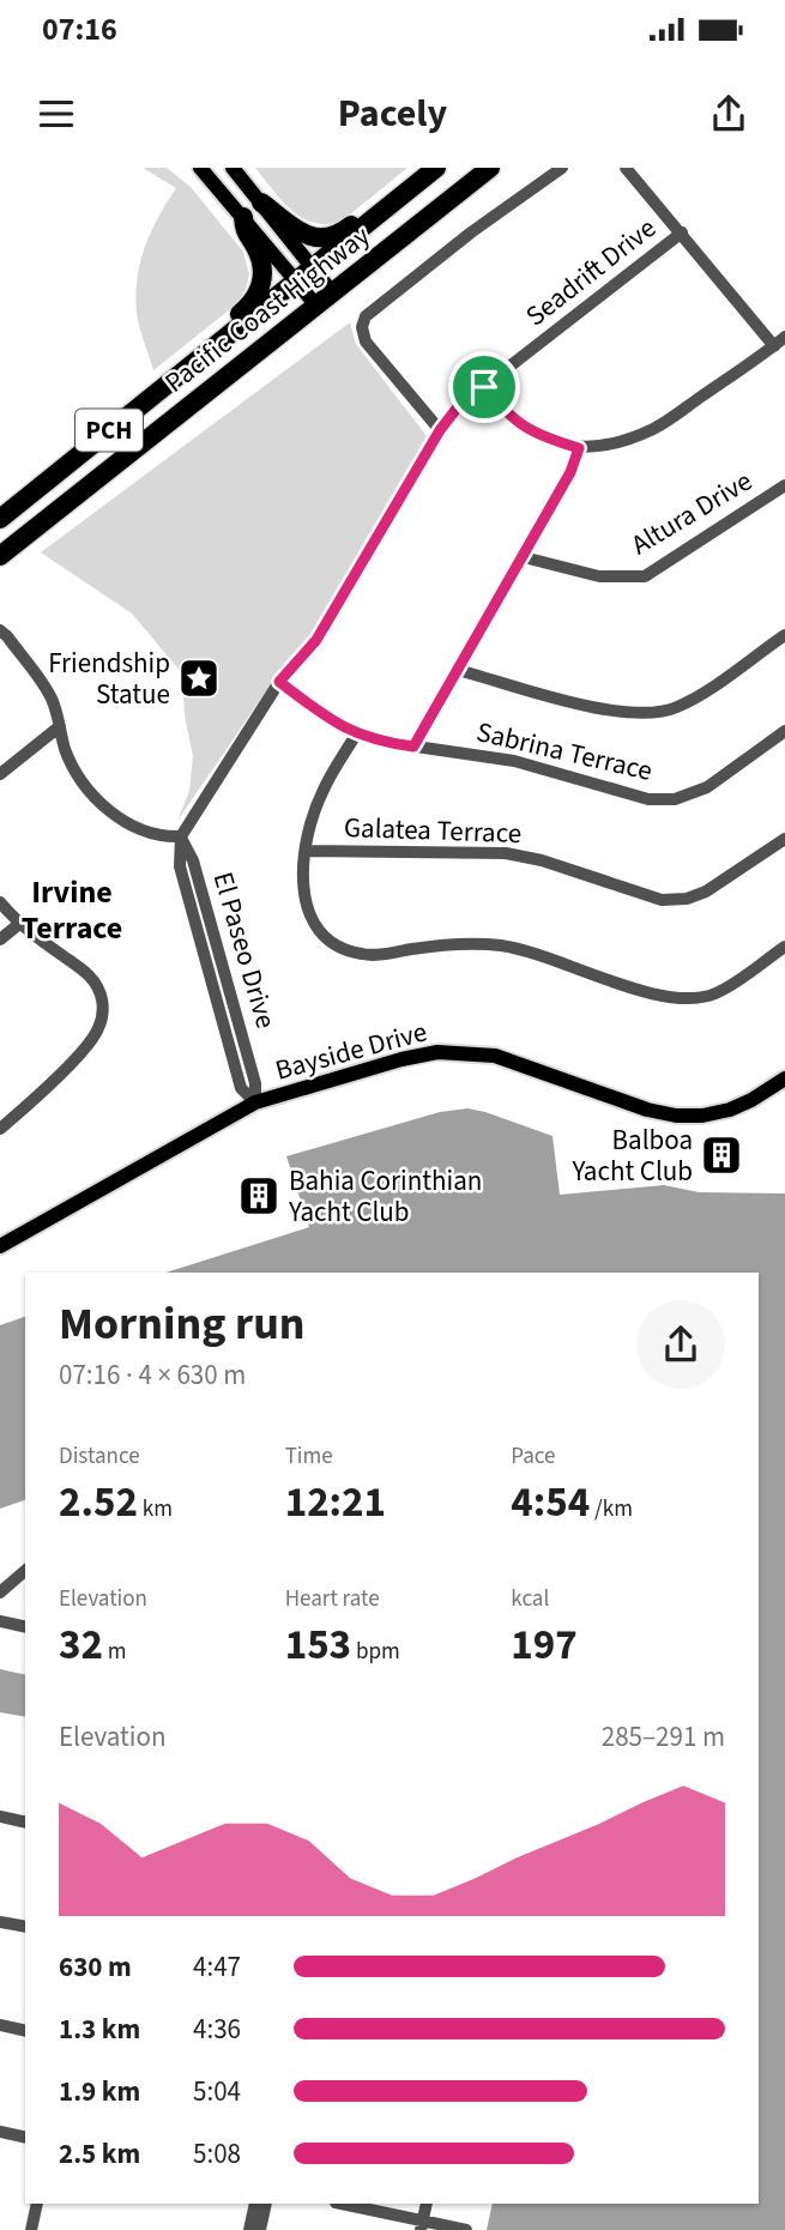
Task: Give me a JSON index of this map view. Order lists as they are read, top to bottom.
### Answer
{
  "streets": {
    "highway": ["Pacific Coast Highway", "PCH"],
    "main road": ["Bayside Drive"],
    "street": [
      "Seadrift Drive",
      "Altura Drive",
      "Sabrina Terrace",
      "Galatea Terrace",
      "El Paseo Drive"
    ]
  },
  "crossings": [
    ["Seadrift Drive", "Sabrina Terrace"],
    ["Seadrift Drive", "El Paseo Drive"],
    ["El Paseo Drive", "Bayside Drive"]
  ],
  "districts": ["Irvine Terrace"],
  "places": {
    "place": ["Friendship Statue"],
    "building": ["Balboa Yacht Club", "Bahia Corinthian Yacht Club"]
  },
  "page": {
    "status": "07:16",
    "header": "Pacely",
    "heading": ["Morning run", "07:16 · 4 × 630 m"],
    "stats": [
      ["Distance", "2.52 km"],
      ["Time", "12:21"],
      ["Pace", "4:54 /km"],
      ["Elevation", "32 m"],
      ["Heart rate", "153 bpm"],
      ["kcal", "197"]
    ],
    "chart": ["Elevation", "285–291 m"],
    "list": [
      {
        "name": "630 m",
        "note": "4:47"
      },
      {
        "name": "1.3 km",
        "note": "4:36"
      },
      {
        "name": "1.9 km",
        "note": "5:04"
      },
      {
        "name": "2.5 km",
        "note": "5:08"
      }
    ]
  }
}
